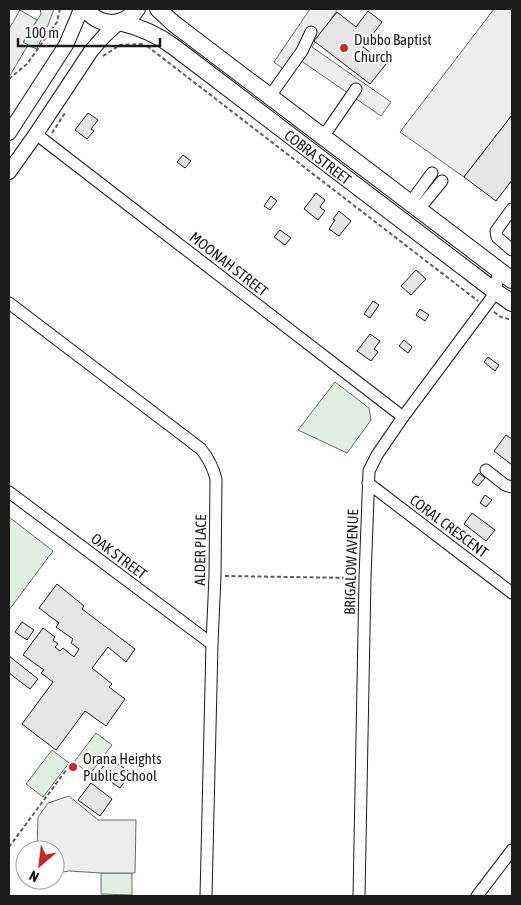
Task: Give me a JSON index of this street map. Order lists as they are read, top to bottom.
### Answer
{
  "streets": {
    "highway": ["COBRA STREET"],
    "street": [
      "MOONAH STREET",
      "CORAL CRESCENT",
      "ALDER PLACE",
      "OAK STREET",
      "BRIGALOW AVENUE"
    ]
  },
  "crossings": [
    ["COBRA STREET", "BRIGALOW AVENUE"],
    ["MOONAH STREET", "BRIGALOW AVENUE"],
    ["CORAL CRESCENT", "BRIGALOW AVENUE"],
    ["ALDER PLACE", "OAK STREET"]
  ],
  "places": ["Dubbo Baptist Church", "Orana Heights Public School"],
  "scale_bar": "100 m",
  "north": "bottom left"
}
